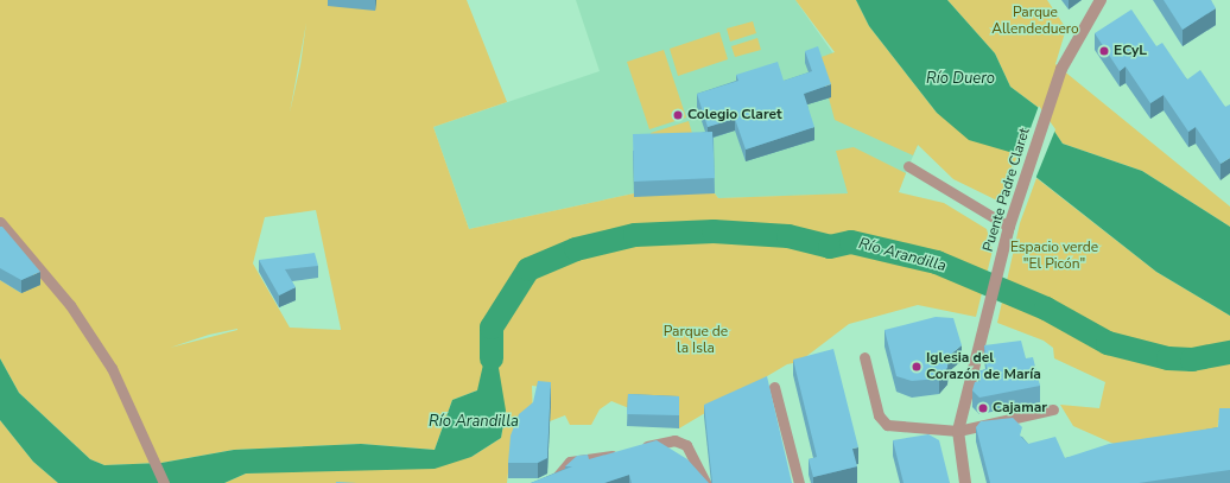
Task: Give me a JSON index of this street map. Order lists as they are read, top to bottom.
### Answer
{
  "streets": {
    "street": ["Puente Padre Claret"]
  },
  "water": ["Río Duero", "Río Arandilla"],
  "parks": ["Parque Allendeduero", "Espacio verde \"El Picón\"", "Parque de la Isla"],
  "places": [
    "ECyL",
    "Colegio Claret",
    "Iglesia del Corazón de María",
    "Cajamar"
  ]
}
